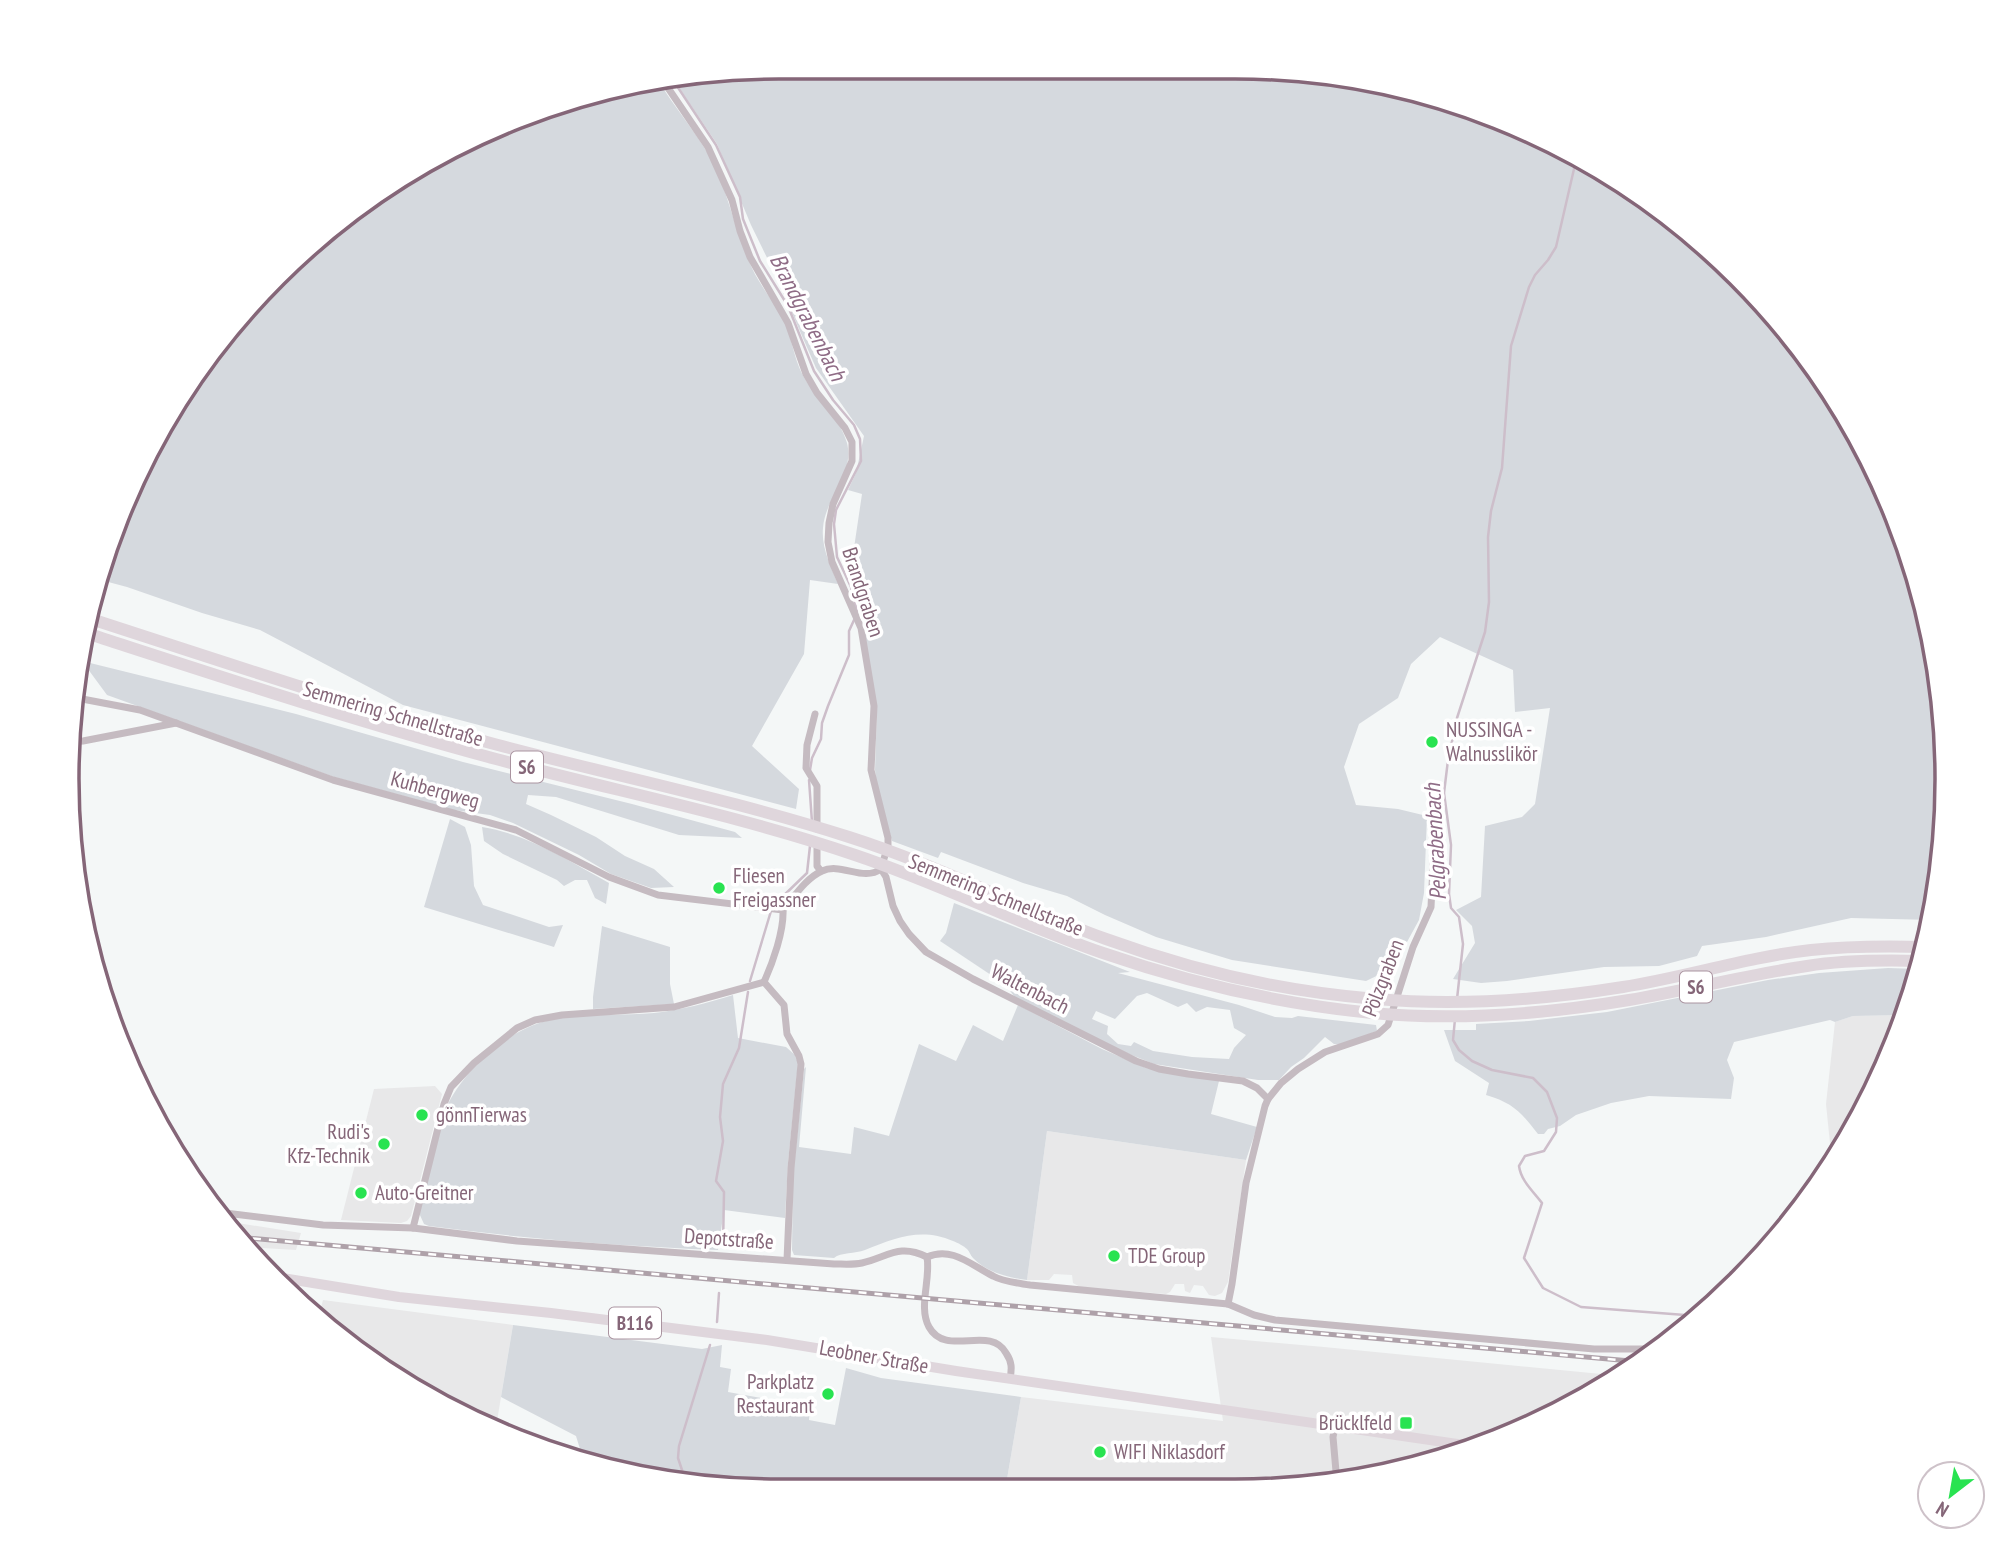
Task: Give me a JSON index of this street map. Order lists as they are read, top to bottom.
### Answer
{
  "streets": {
    "highway": ["Semmering Schnellstraße", "S6"],
    "main road": ["B116", "Leobner Straße"],
    "street": [
      "Brandgraben",
      "Kuhbergweg",
      "Pölzgraben",
      "Waltenbach",
      "Depotstraße"
    ]
  },
  "crossings": [
    ["Brandgraben", "Waltenbach"],
    ["Pölzgraben", "Waltenbach"],
    ["Pölzgraben", "Depotstraße"]
  ],
  "water": ["Brandgrabenbach", "Pelgrabenbach"],
  "places": {
    "other": [
      "NUSSINGA - Walnusslikör",
      "Fliesen Freigassner",
      "gönnTierwas",
      "Rudi's Kfz-Technik",
      "Auto-Greitner",
      "TDE Group",
      "Parkplatz Restaurant",
      "WIFI Niklasdorf"
    ],
    "transit": ["Brücklfeld"]
  },
  "north": "bottom left"
}
